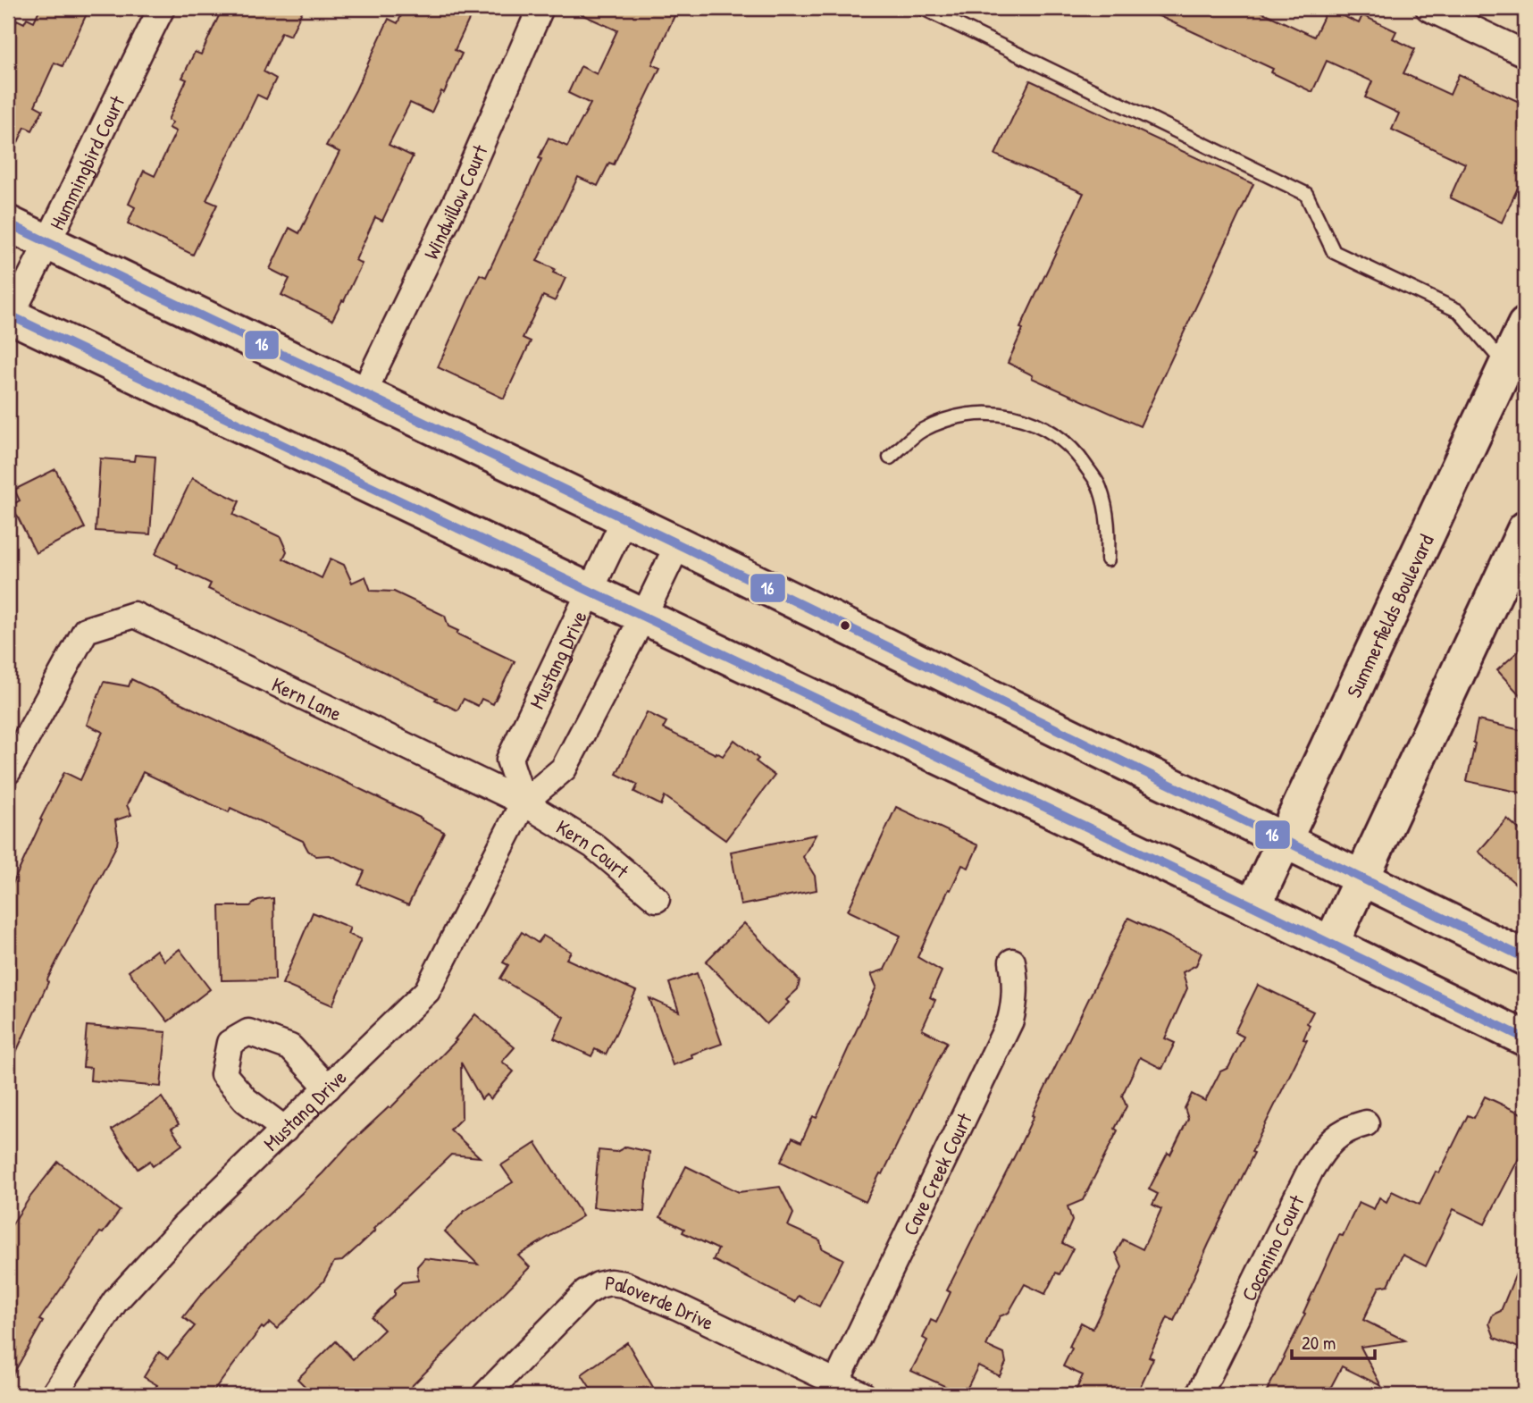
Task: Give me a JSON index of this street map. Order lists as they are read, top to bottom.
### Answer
{
  "streets": {
    "main road": ["Summerfields Boulevard"],
    "street": [
      "Hummingbird Court",
      "Windwillow Court",
      "Mustang Drive",
      "Kern Lane",
      "Kern Court",
      "Cave Creek Court",
      "Coconino Court",
      "Paloverde Drive"
    ]
  },
  "crossings": [
    ["Mustang Drive", "Kern Lane"],
    ["Mustang Drive", "Kern Court"],
    ["Kern Lane", "Kern Court"],
    ["Cave Creek Court", "Paloverde Drive"]
  ],
  "lines": ["transit line 16"],
  "scale_bar": "20 m"
}
